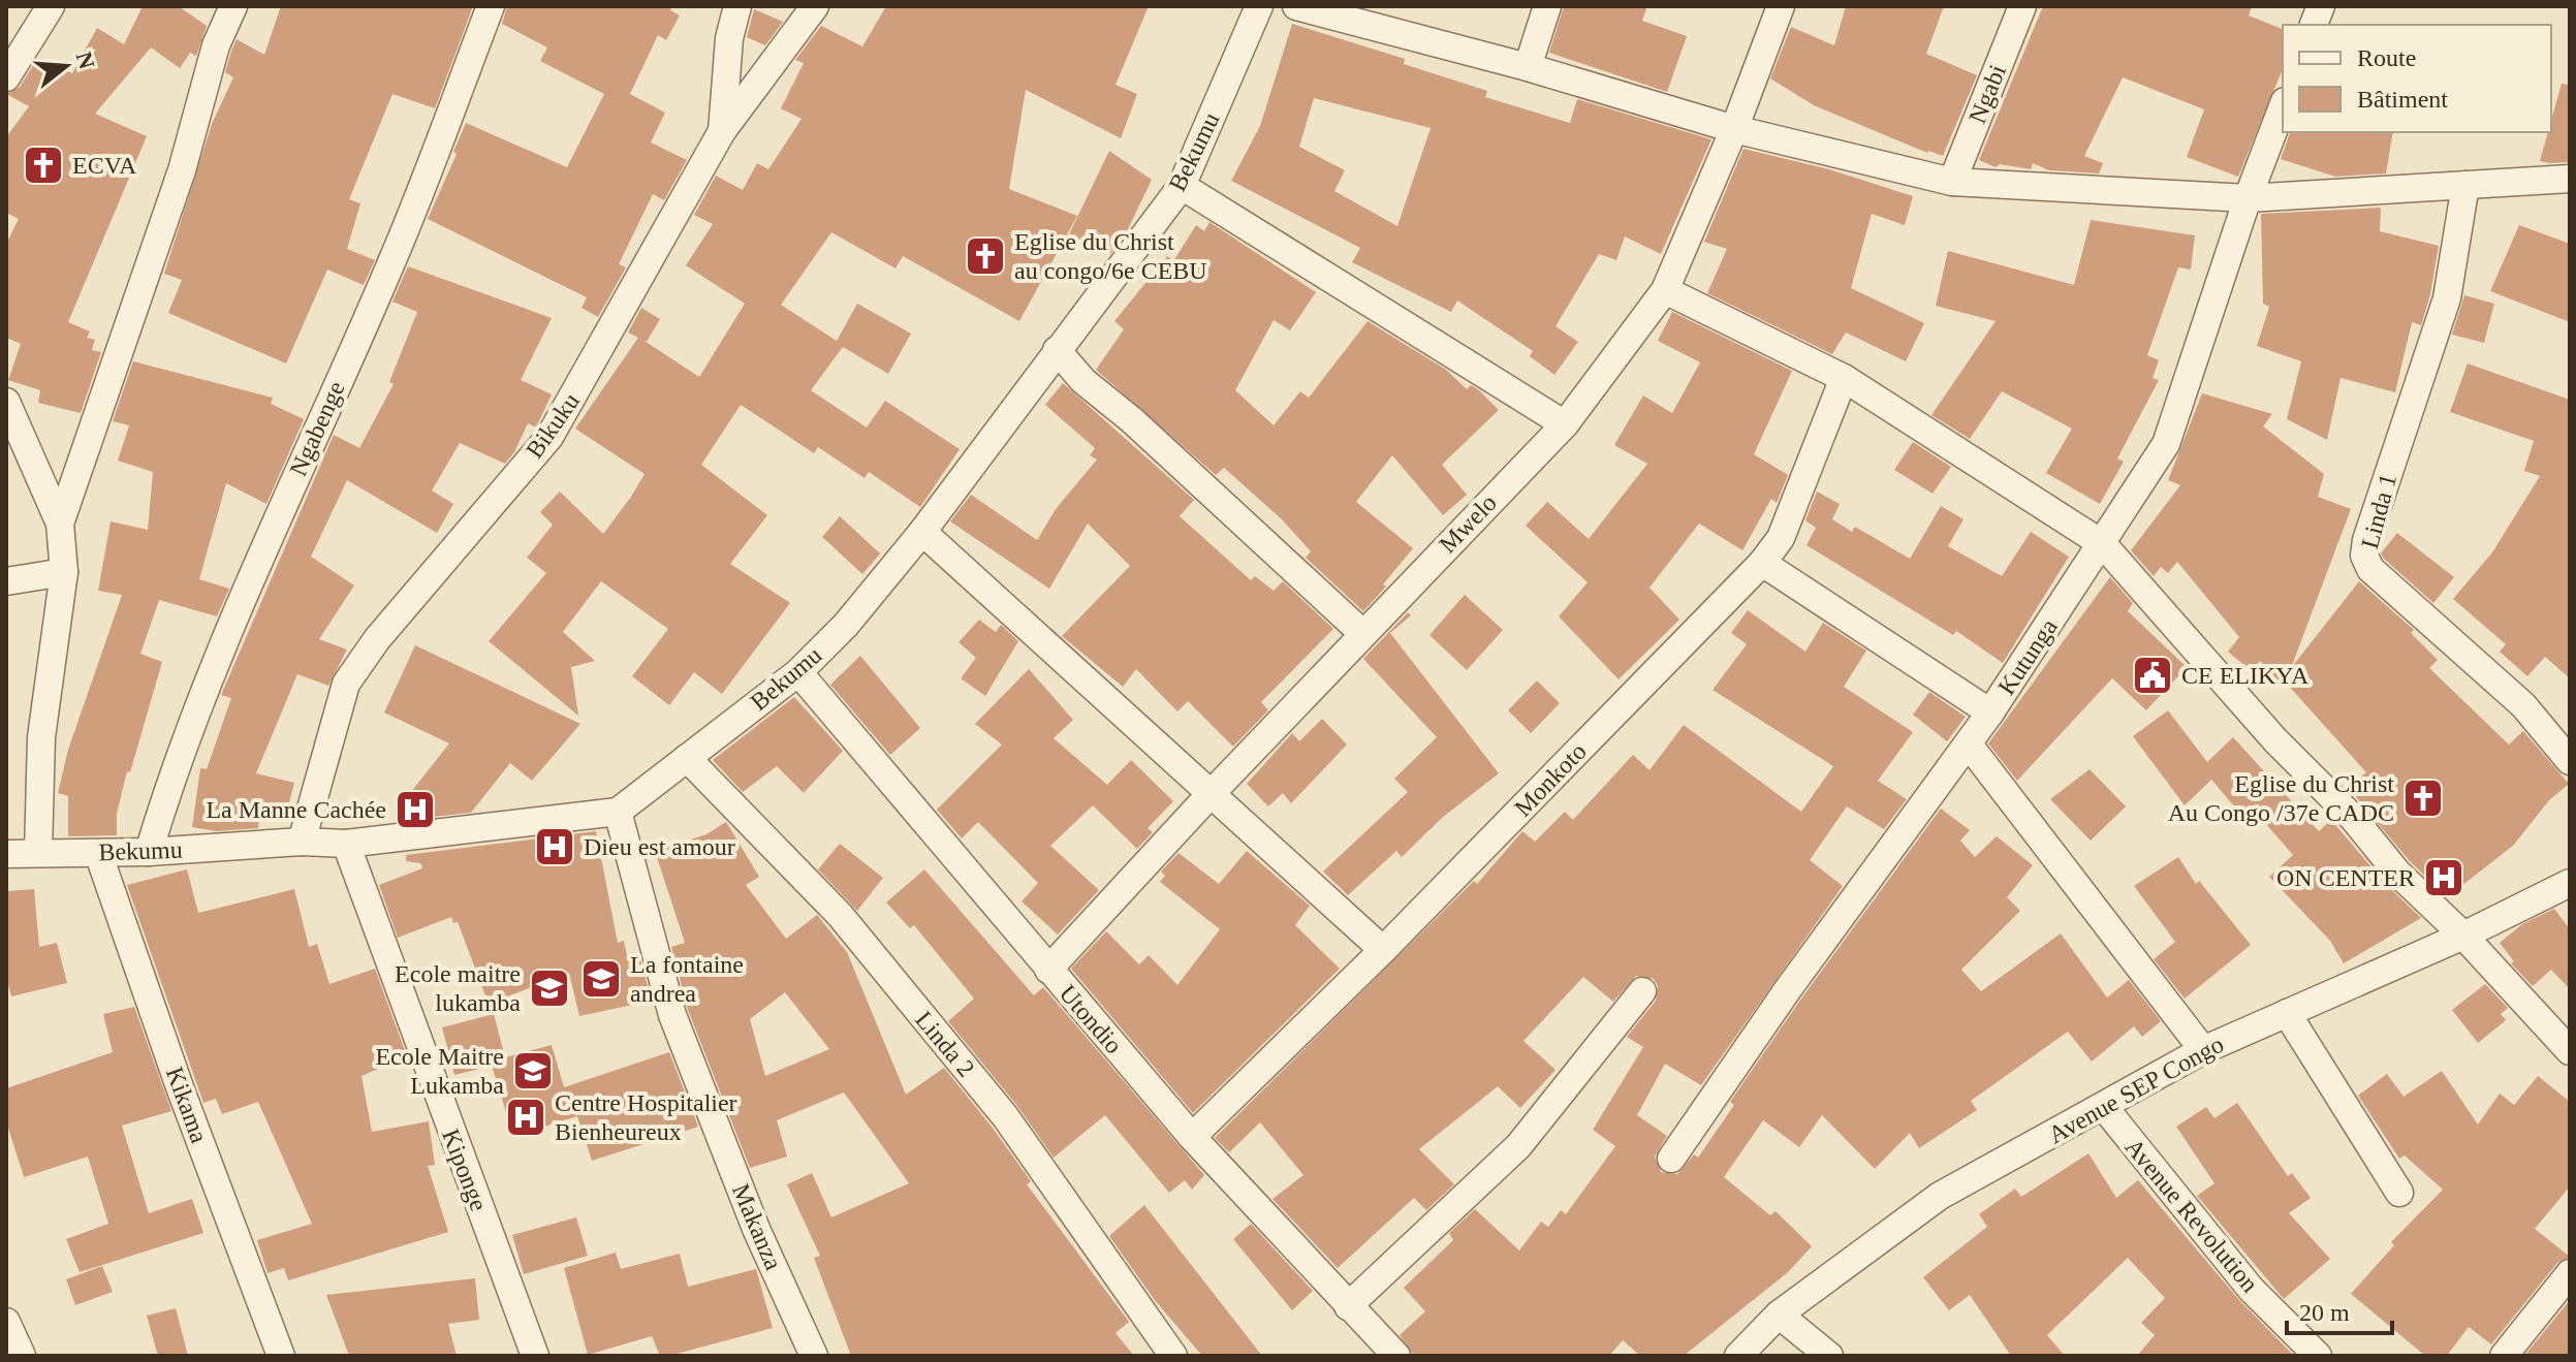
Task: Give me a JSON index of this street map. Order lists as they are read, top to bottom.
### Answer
{
  "streets": {
    "street": [
      "Ngabi",
      "Bekumu",
      "Bikuku",
      "Ngabenge",
      "Linda 1",
      "Mwelo",
      "Kutunga",
      "Monkoto",
      "Utondio",
      "Linda 2",
      "Avenue SEP Congo",
      "Kikama",
      "Kiponge",
      "Avenue Revolution",
      "Makanza"
    ]
  },
  "crossings": [
    ["Bekumu", "Bikuku"],
    ["Bekumu", "Ngabenge"],
    ["Bekumu", "Utondio"],
    ["Bekumu", "Linda 2"],
    ["Bekumu", "Kikama"],
    ["Bekumu", "Kiponge"],
    ["Bekumu", "Makanza"],
    ["Mwelo", "Utondio"],
    ["Monkoto", "Utondio"],
    ["Avenue SEP Congo", "Avenue Revolution"]
  ],
  "places": {
    "church": ["ECVA", "Eglise du Christ au congo/6e CEBU", "Eglise du Christ Au Congo /37e CADC"],
    "public building": ["CE ELIKYA"],
    "hospital": [
      "La Manne Cachée",
      "Dieu est amour",
      "ON CENTER",
      "Centre Hospitalier Bienheureux"
    ],
    "school or university": ["La fontaine andrea", "Ecole maitre lukamba", "Ecole Maitre Lukamba"]
  },
  "legend": ["Route", "Bâtiment"],
  "scale_bar": "20 m",
  "north": "right"
}
